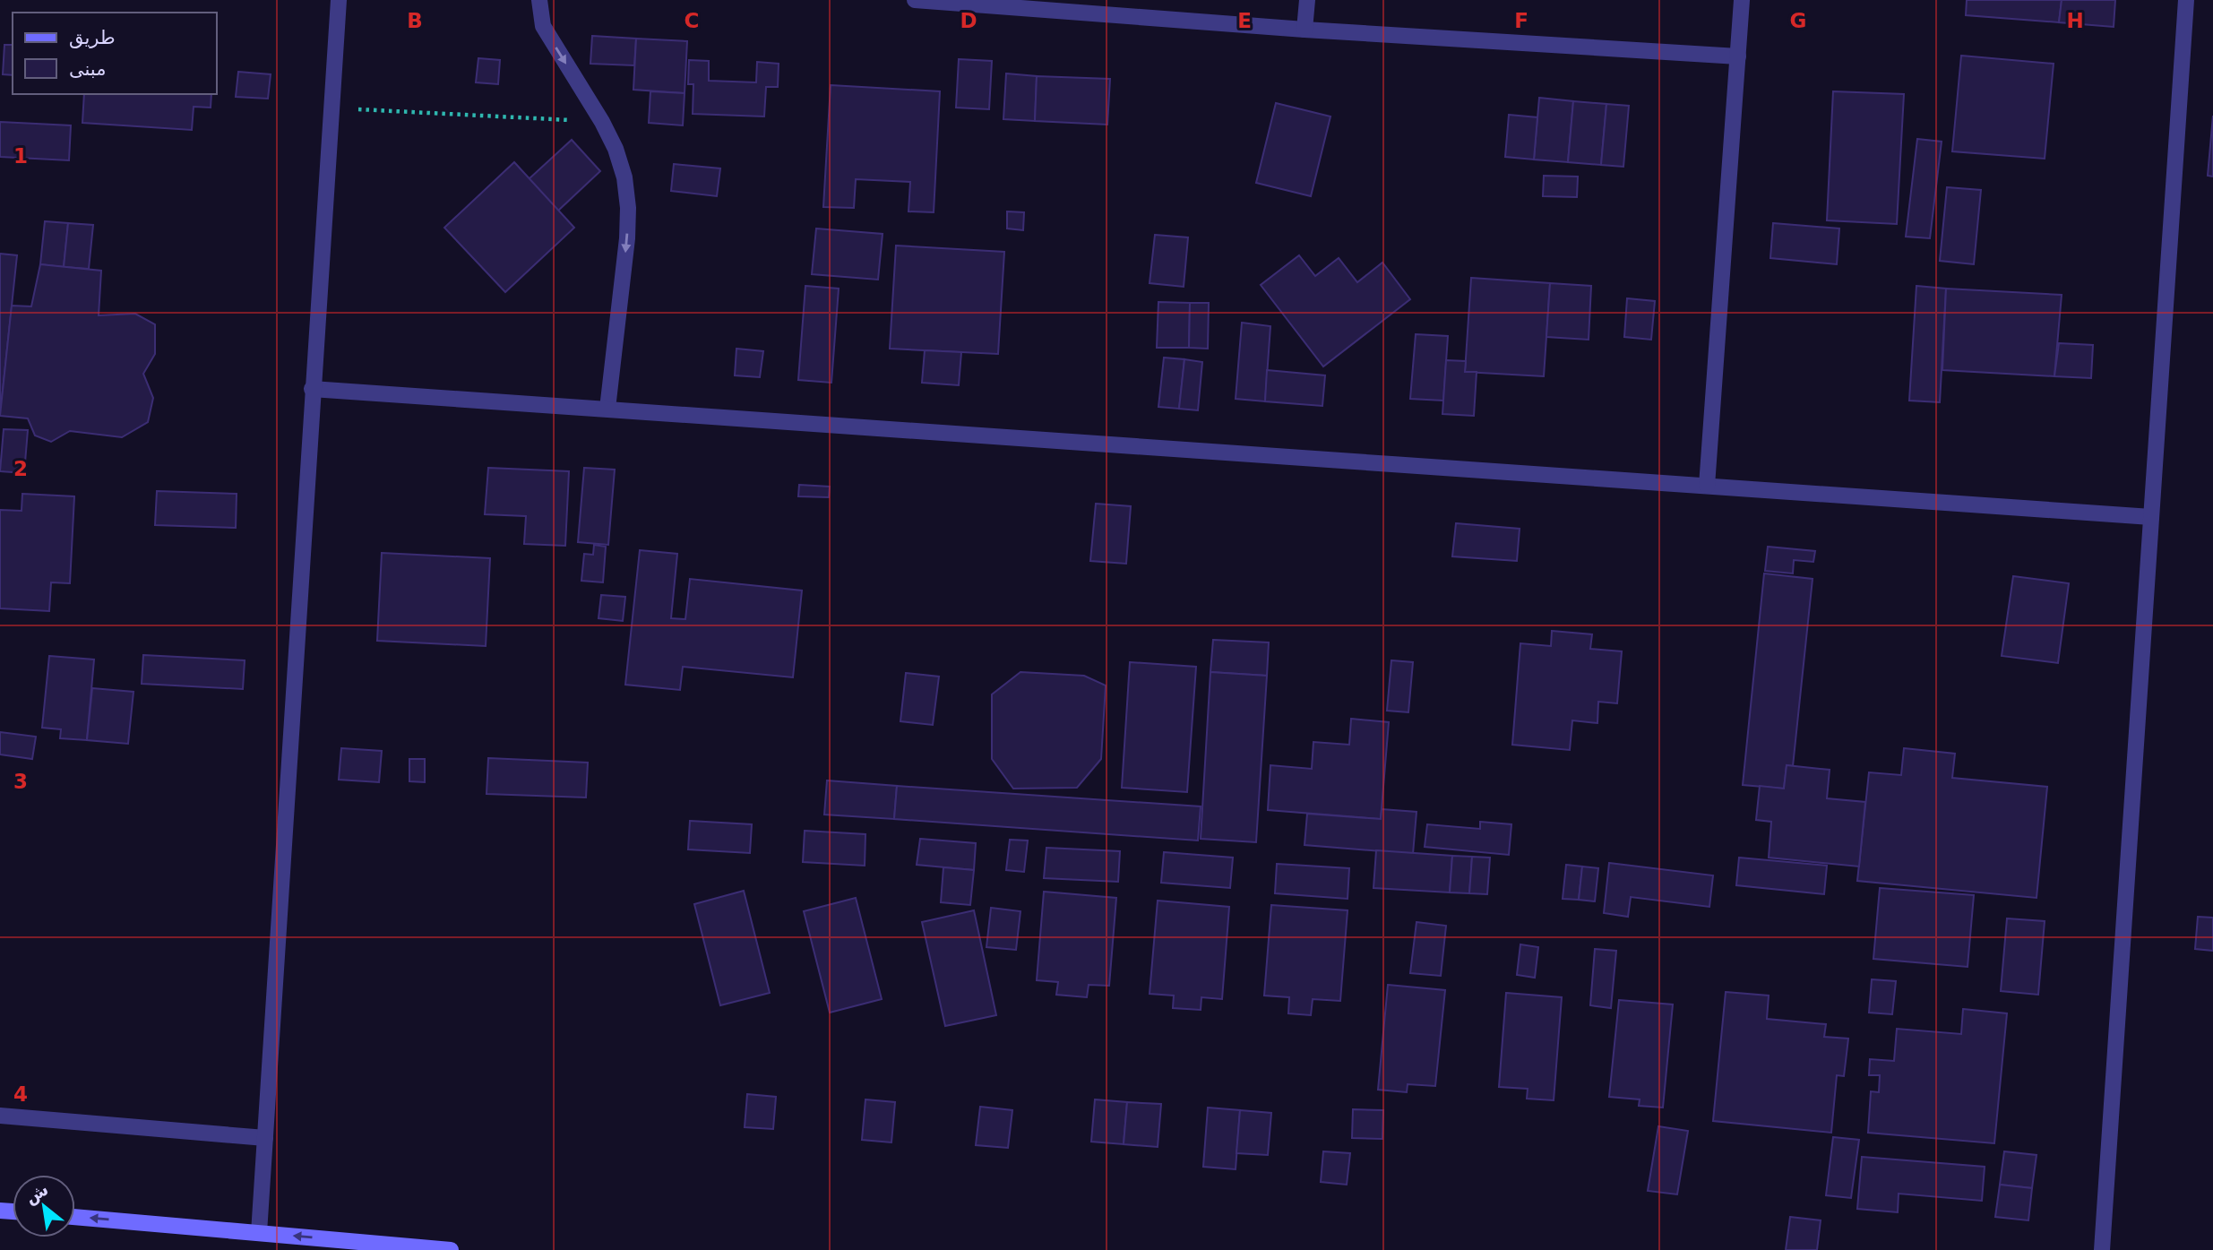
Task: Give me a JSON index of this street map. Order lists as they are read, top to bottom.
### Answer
{
  "legend": ["طريق", "مبنى"],
  "north": "top left",
  "grid": {
    "columns": [
      "B",
      "C",
      "D",
      "E",
      "F",
      "G",
      "H"
    ],
    "rows": [
      "1",
      "2",
      "3",
      "4"
    ]
  }
}
